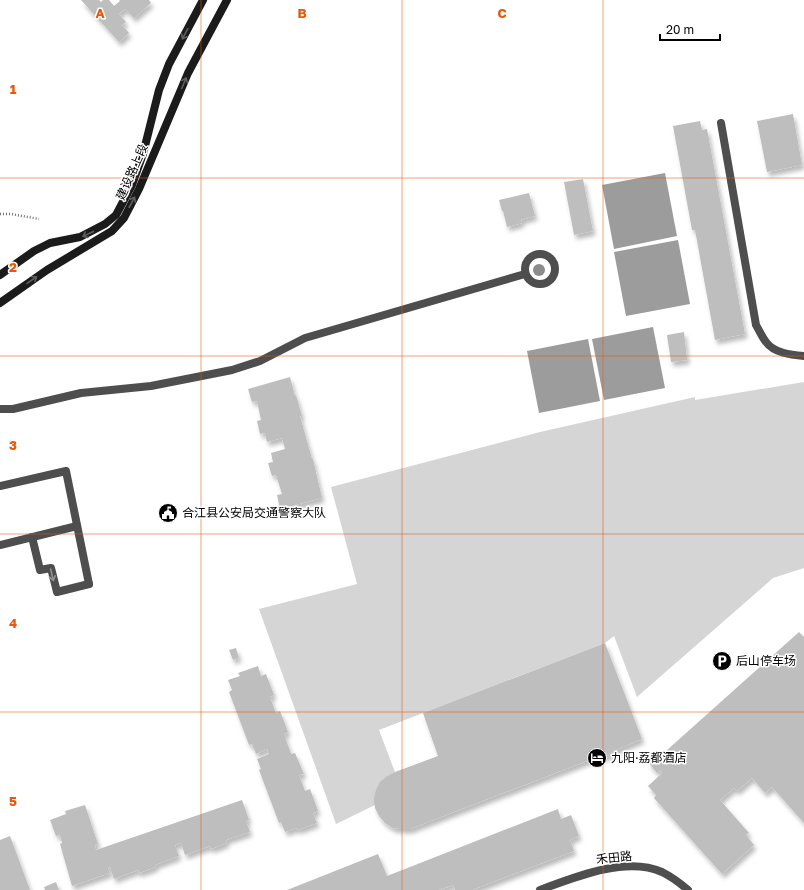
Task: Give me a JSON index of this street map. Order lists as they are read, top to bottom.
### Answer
{
  "streets": {
    "main road": ["建设路上段"],
    "street": ["禾田路"]
  },
  "places": {
    "public building": ["合江县公安局交通警察大队"],
    "parking": ["后山停车场"],
    "hotel": ["九阳·荔都酒店"]
  },
  "scale_bar": "20 m",
  "grid": {
    "columns": ["A", "B", "C"],
    "rows": [
      "1",
      "2",
      "3",
      "4",
      "5"
    ]
  }
}
